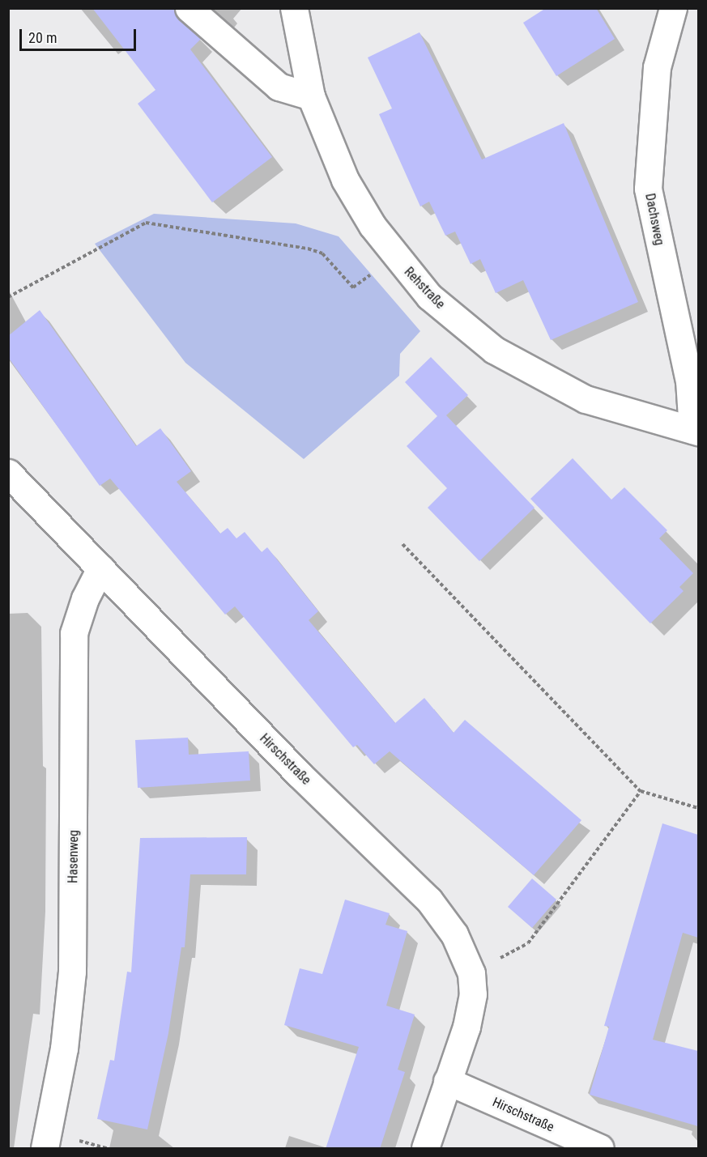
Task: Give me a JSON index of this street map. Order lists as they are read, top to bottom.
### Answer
{
  "streets": {
    "street": [
      "Dachsweg",
      "Rehstraße",
      "Hirschstraße",
      "Hasenweg"
    ]
  },
  "crossings": [
    ["Dachsweg", "Rehstraße"],
    ["Hirschstraße", "Hasenweg"]
  ],
  "scale_bar": "20 m"
}
